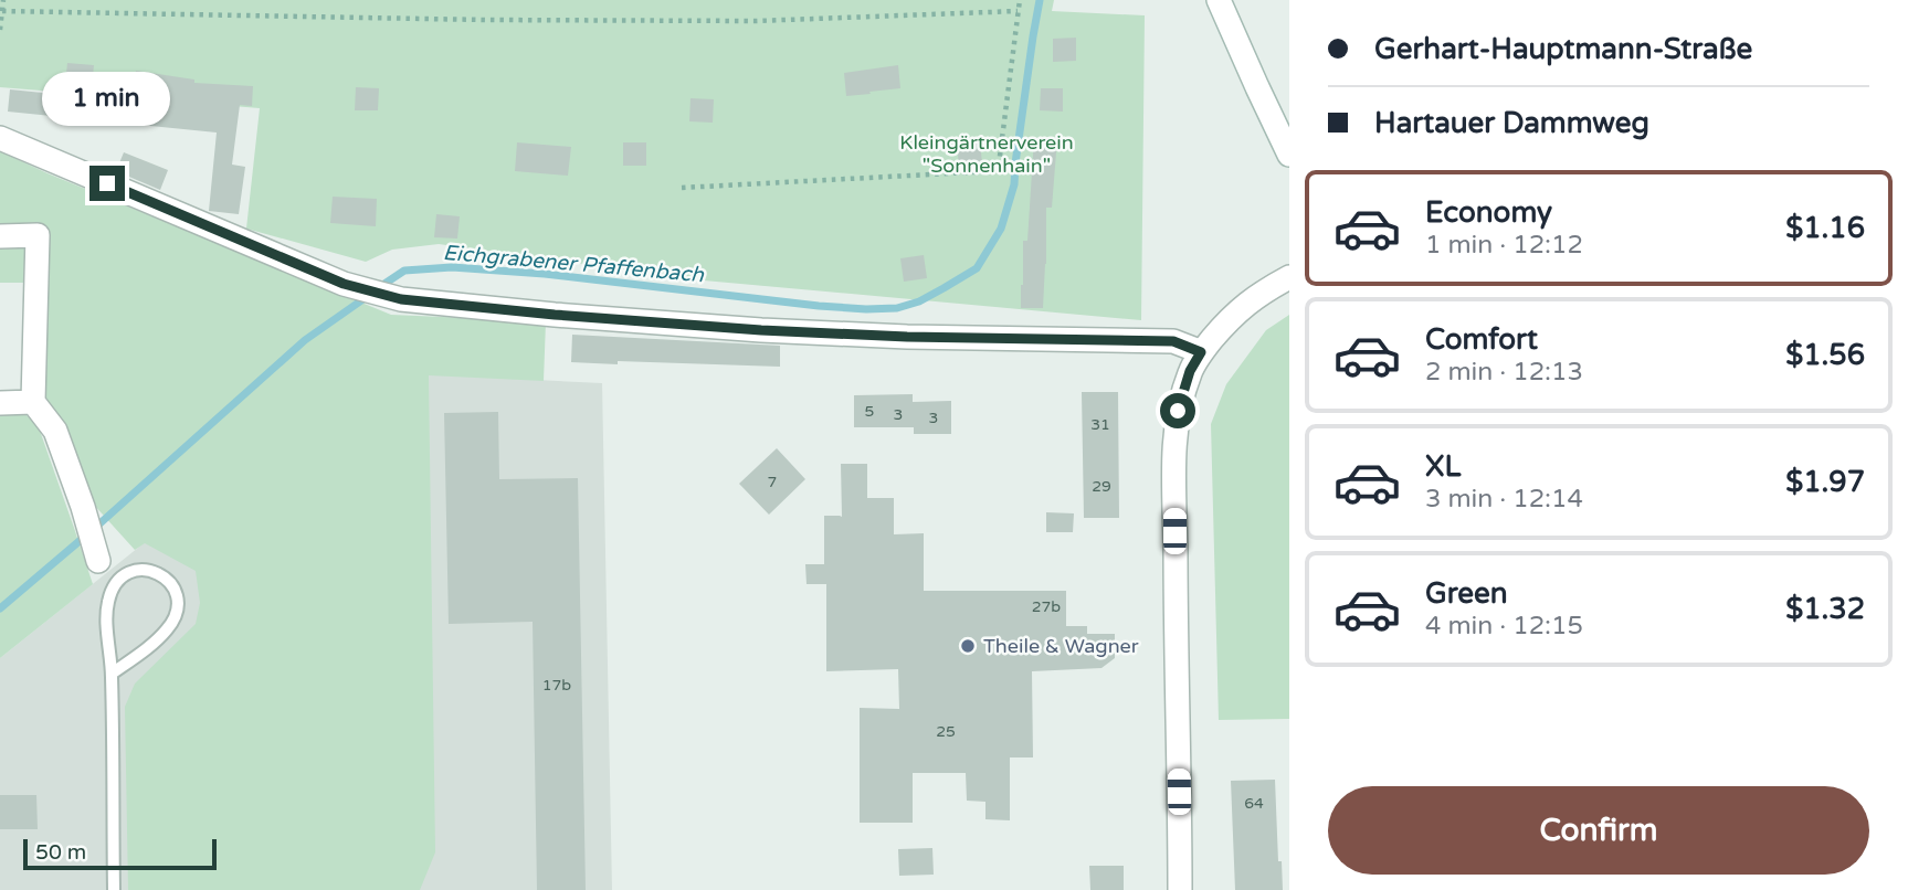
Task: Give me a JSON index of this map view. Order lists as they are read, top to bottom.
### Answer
{
  "water": ["Eichgrabener Pfaffenbach"],
  "parks": ["Kleingärtnerverein \"Sonnenhain\""],
  "places": ["Theile & Wagner"],
  "house_numbers": [
    "5",
    "3",
    "3",
    "31",
    "7",
    "29",
    "27b",
    "17b",
    "25",
    "64"
  ],
  "scale_bar": "50 m",
  "page": {
    "banner": ["Gerhart-Hauptmann-Straße", "Hartauer Dammweg"],
    "bubble": "1 min",
    "list": [
      {
        "name": "Economy",
        "note": "1 min · 12:12",
        "value": "$1.16"
      },
      {
        "name": "Comfort",
        "note": "2 min · 12:13",
        "value": "$1.56"
      },
      {
        "name": "XL",
        "note": "3 min · 12:14",
        "value": "$1.97"
      },
      {
        "name": "Green",
        "note": "4 min · 12:15",
        "value": "$1.32"
      }
    ],
    "buttons": "Confirm",
    "scale": "50 m"
  }
}
